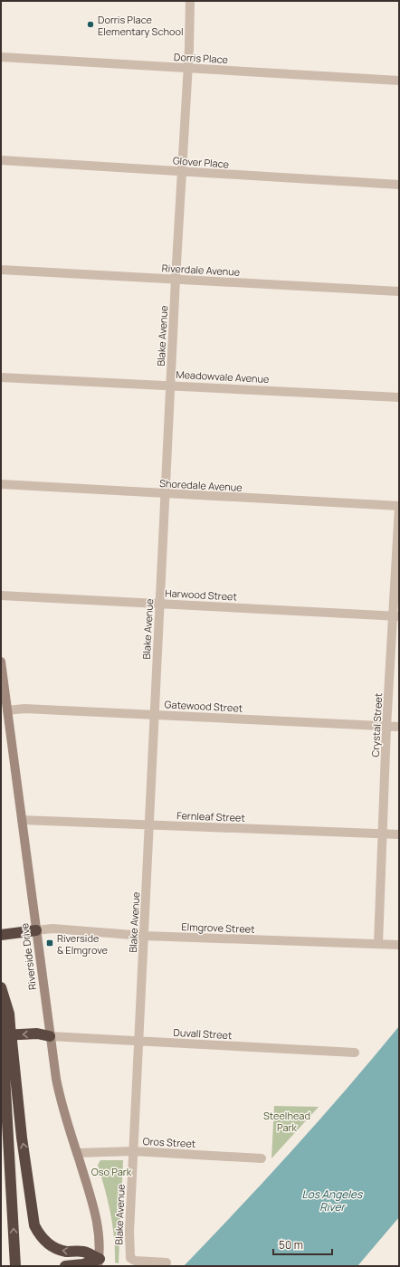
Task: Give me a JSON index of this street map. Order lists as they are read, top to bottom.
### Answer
{
  "streets": {
    "main road": ["Riverside Drive"],
    "street": [
      "Dorris Place",
      "Glover Place",
      "Riverdale Avenue",
      "Blake Avenue",
      "Meadowvale Avenue",
      "Shoredale Avenue",
      "Harwood Street",
      "Gatewood Street",
      "Crystal Street",
      "Fernleaf Street",
      "Elmgrove Street",
      "Duvall Street",
      "Oros Street"
    ]
  },
  "crossings": [
    ["Dorris Place", "Blake Avenue"],
    ["Glover Place", "Blake Avenue"],
    ["Riverdale Avenue", "Blake Avenue"],
    ["Blake Avenue", "Meadowvale Avenue"],
    ["Blake Avenue", "Shoredale Avenue"],
    ["Blake Avenue", "Harwood Street"],
    ["Blake Avenue", "Gatewood Street"],
    ["Blake Avenue", "Fernleaf Street"],
    ["Blake Avenue", "Elmgrove Street"],
    ["Blake Avenue", "Duvall Street"],
    ["Blake Avenue", "Oros Street"],
    ["Shoredale Avenue", "Crystal Street"],
    ["Harwood Street", "Crystal Street"],
    ["Gatewood Street", "Crystal Street"],
    ["Gatewood Street", "Riverside Drive"],
    ["Crystal Street", "Fernleaf Street"],
    ["Crystal Street", "Elmgrove Street"],
    ["Fernleaf Street", "Riverside Drive"],
    ["Elmgrove Street", "Riverside Drive"],
    ["Riverside Drive", "Duvall Street"],
    ["Riverside Drive", "Oros Street"]
  ],
  "water": ["Los Angeles River"],
  "parks": ["Steelhead Park", "Oso Park"],
  "places": {
    "other": ["Dorris Place Elementary School"],
    "transit": ["Riverside & Elmgrove"]
  },
  "scale_bar": "50 m"
}
